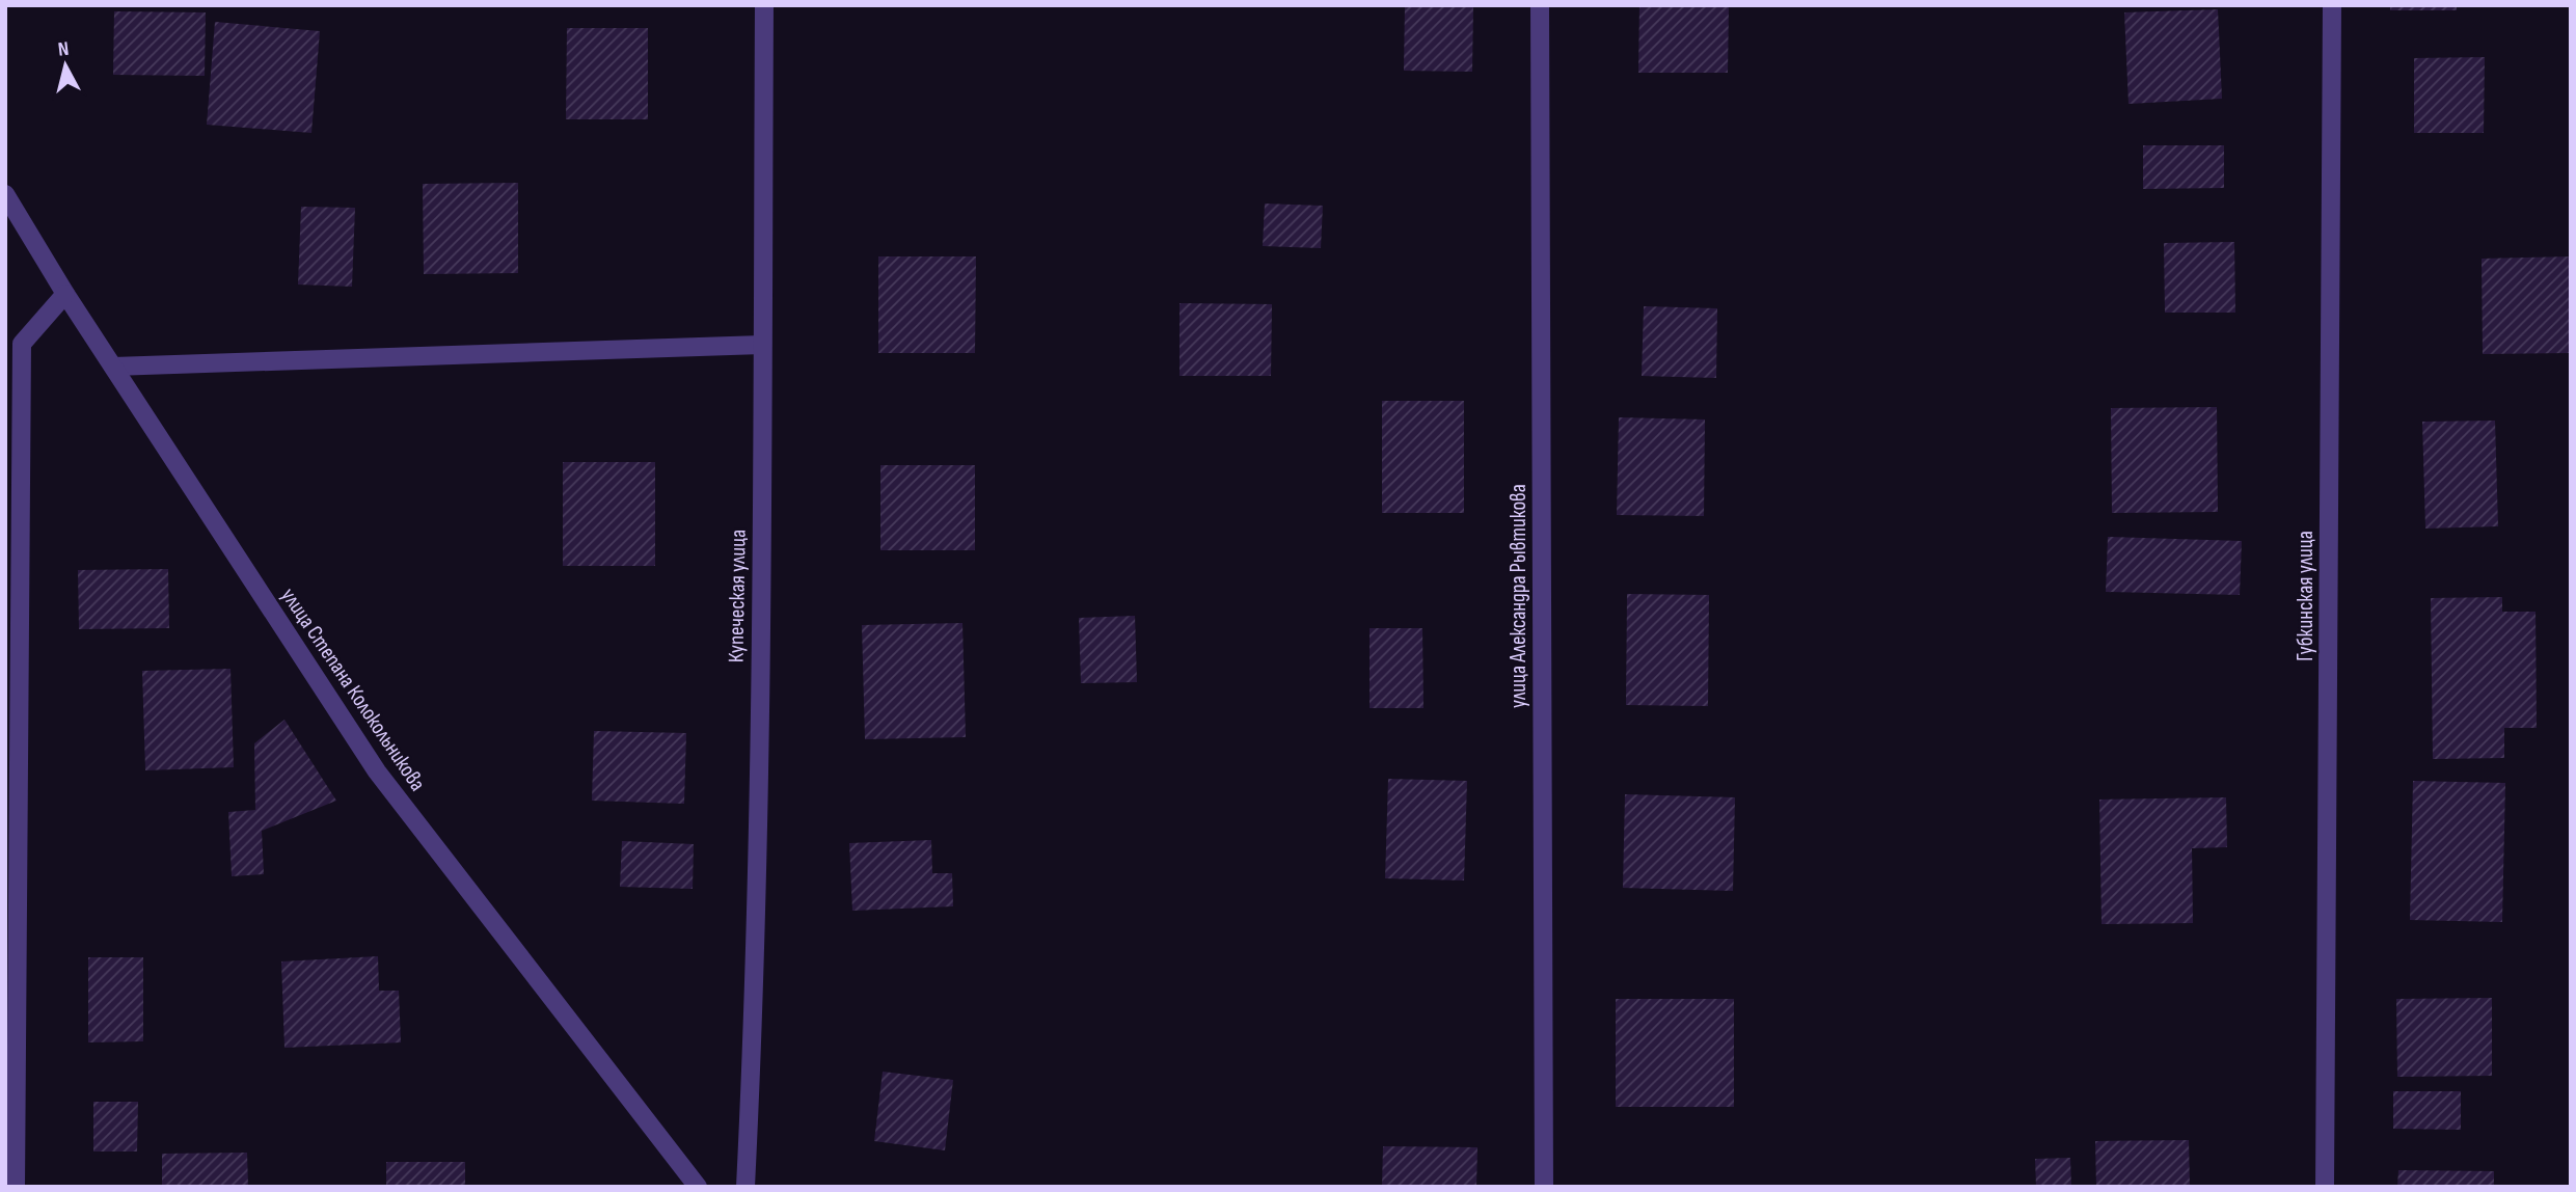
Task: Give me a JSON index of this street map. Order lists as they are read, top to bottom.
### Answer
{
  "streets": {
    "street": [
      "Купеческая улица",
      "улица Александра Рывтикова",
      "Губкинская улица",
      "улица Степана Колокольникова"
    ]
  },
  "north": "top"
}
